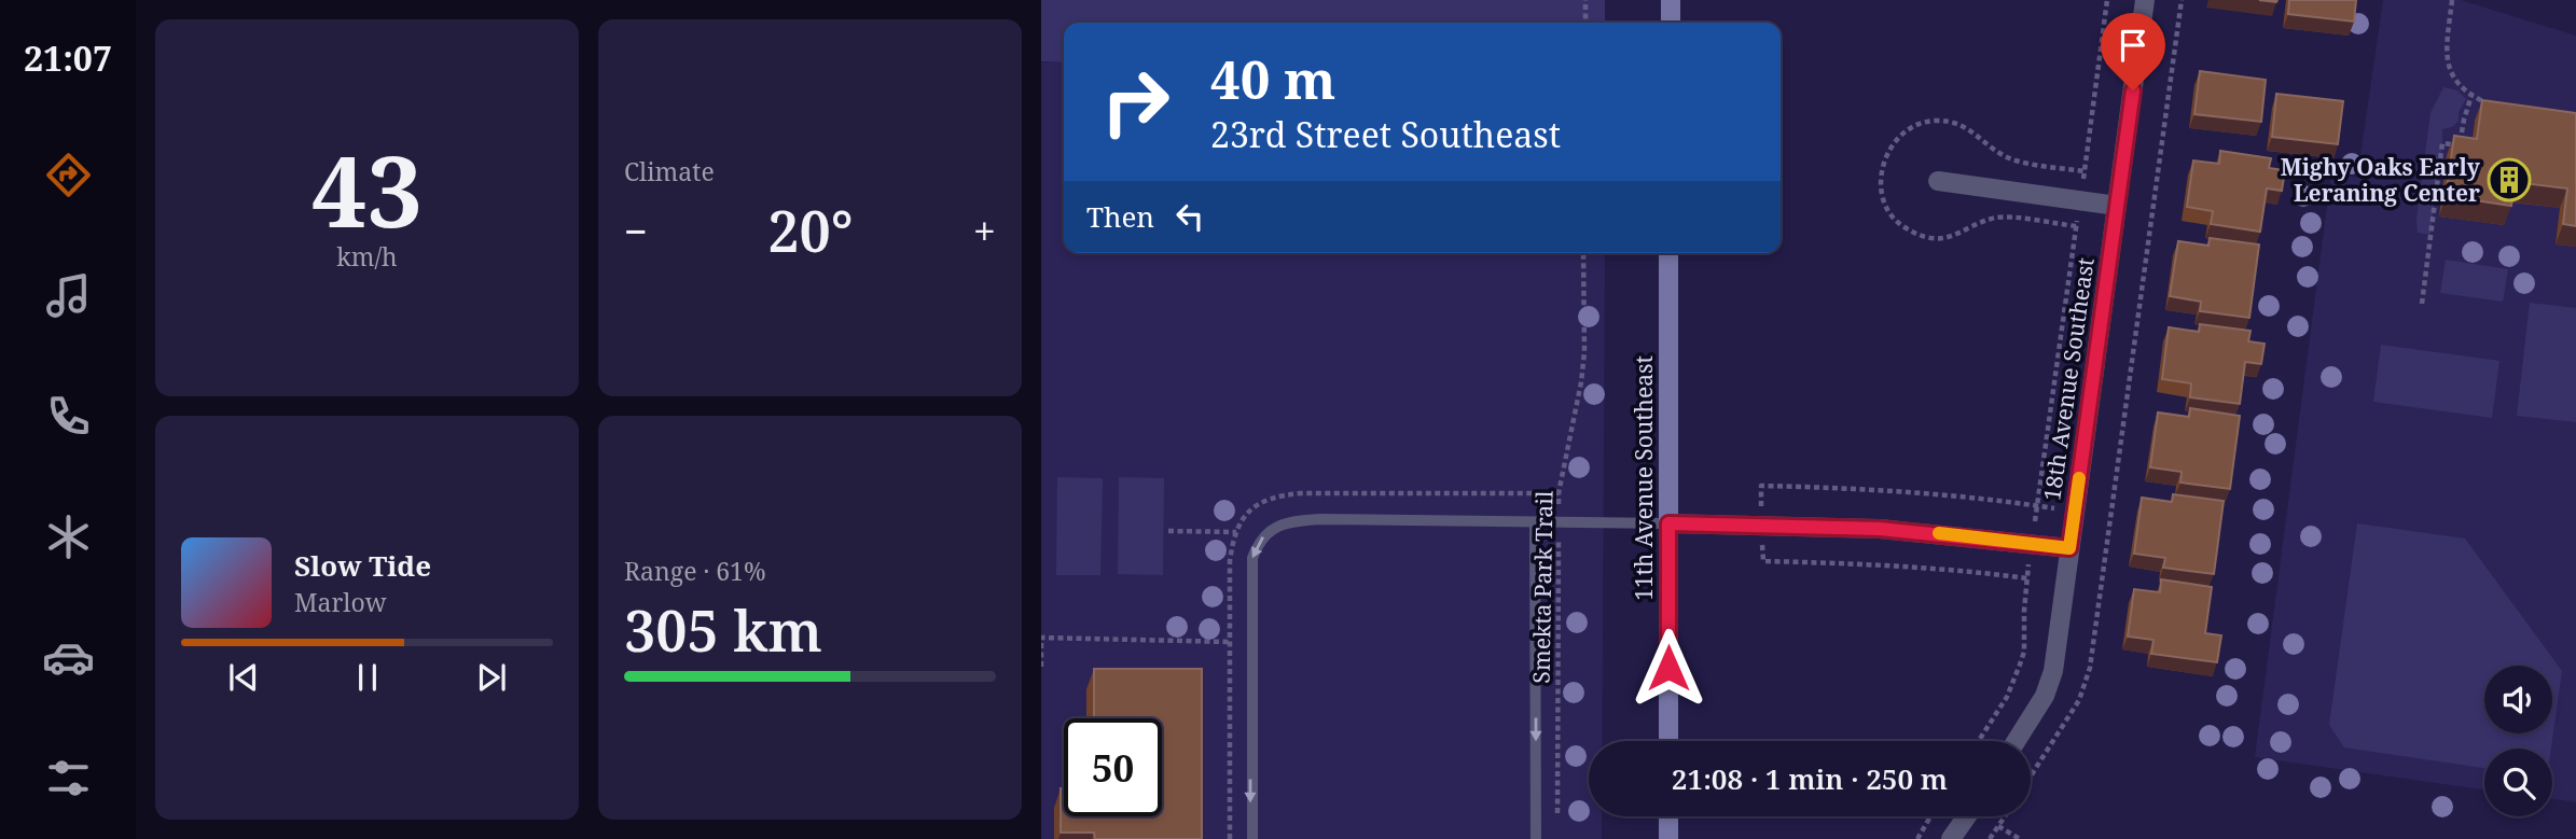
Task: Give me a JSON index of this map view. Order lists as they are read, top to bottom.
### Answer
{
  "streets": {
    "main road": ["11th Avenue Southeast"],
    "street": ["18th Avenue Southeast"],
    "path": ["Smekta Park Trail"]
  },
  "places": {
    "building": ["Mighy Oaks Early Leraning Center"]
  },
  "page": {
    "tabs": "21:07",
    "tile": [
      ["43", "km/h"],
      "Climate",
      ["Range · 61%", "305 km"]
    ],
    "turn": ["40 m", "23rd Street Southeast"],
    "then": "Then",
    "heat": ["−", "20°", "+"],
    "song": ["Slow Tide", "Marlow"],
    "limit": "50",
    "trip": "21:08 · 1 min · 250 m"
  }
}
